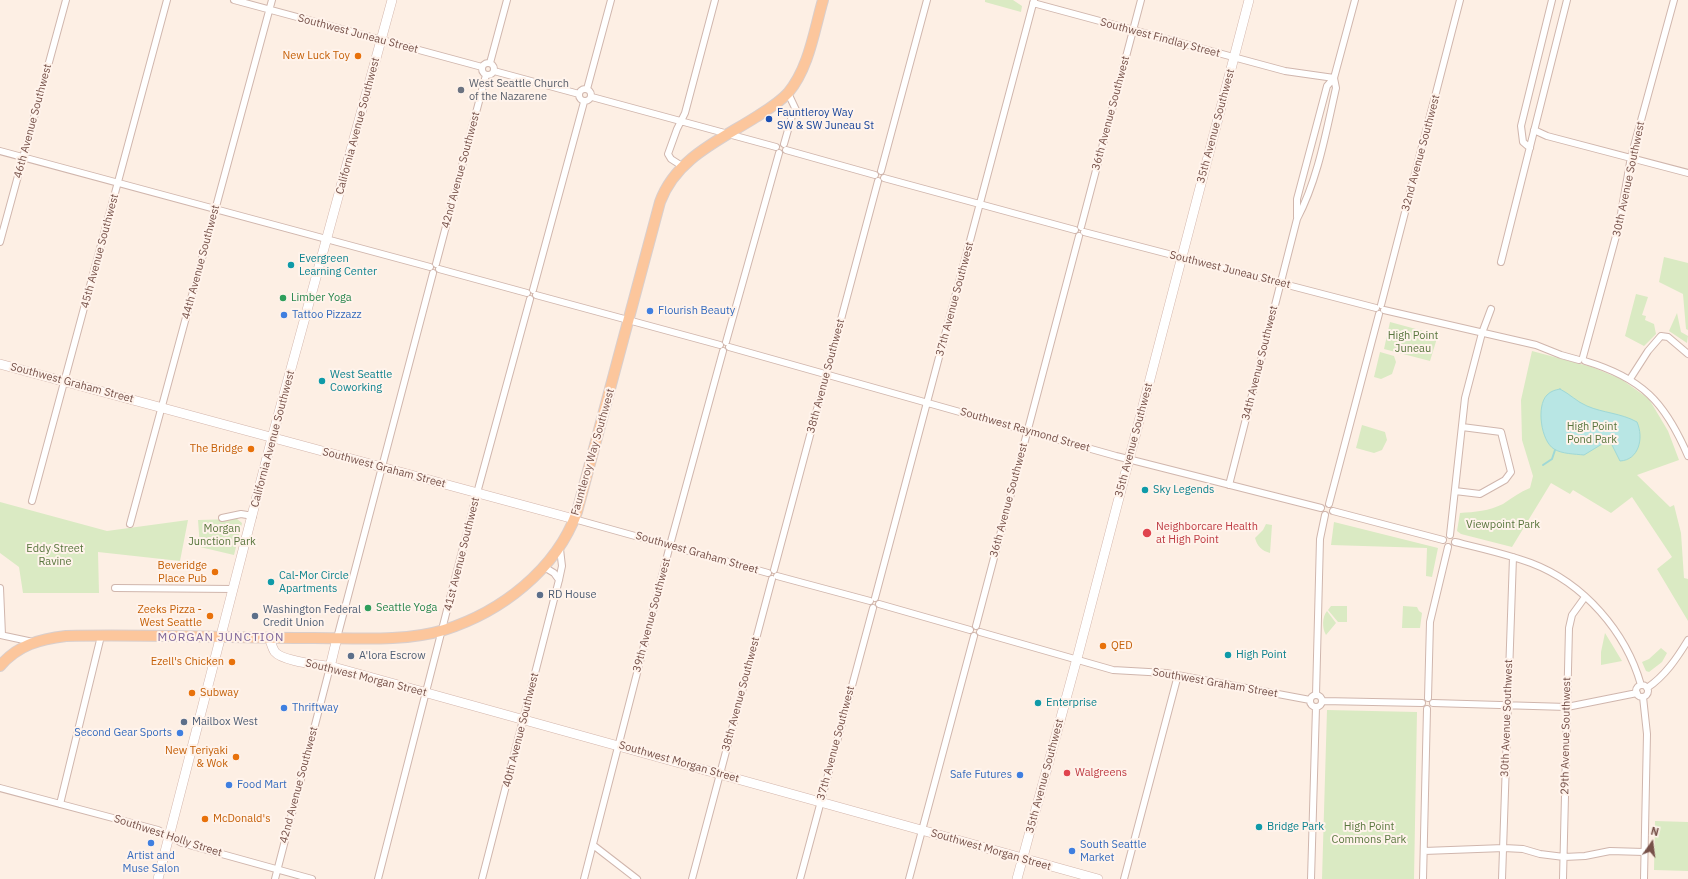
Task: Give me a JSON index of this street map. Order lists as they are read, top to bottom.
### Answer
{
  "streets": {
    "main road": [
      "California Avenue Southwest",
      "35th Avenue Southwest",
      "42nd Avenue Southwest",
      "Southwest Graham Street",
      "Fauntleroy Way Southwest",
      "Southwest Morgan Street"
    ],
    "street": [
      "Southwest Juneau Street",
      "Southwest Findlay Street",
      "36th Avenue Southwest",
      "46th Avenue Southwest",
      "32nd Avenue Southwest",
      "30th Avenue Southwest",
      "45th Avenue Southwest",
      "44th Avenue Southwest",
      "37th Avenue Southwest",
      "34th Avenue Southwest",
      "38th Avenue Southwest",
      "Southwest Raymond Street",
      "41st Avenue Southwest",
      "39th Avenue Southwest",
      "40th Avenue Southwest",
      "29th Avenue Southwest",
      "Southwest Holly Street"
    ]
  },
  "crossings": [
    ["Southwest Juneau Street", "36th Avenue Southwest"],
    ["Southwest Juneau Street", "California Avenue Southwest"],
    ["Southwest Juneau Street", "35th Avenue Southwest"],
    ["Southwest Juneau Street", "32nd Avenue Southwest"],
    ["Southwest Juneau Street", "42nd Avenue Southwest"],
    ["Southwest Juneau Street", "30th Avenue Southwest"],
    ["Southwest Juneau Street", "44th Avenue Southwest"],
    ["Southwest Juneau Street", "37th Avenue Southwest"],
    ["Southwest Juneau Street", "34th Avenue Southwest"],
    ["Southwest Juneau Street", "38th Avenue Southwest"],
    ["Southwest Findlay Street", "36th Avenue Southwest"],
    ["Southwest Findlay Street", "35th Avenue Southwest"],
    ["Southwest Findlay Street", "37th Avenue Southwest"],
    ["Southwest Findlay Street", "34th Avenue Southwest"],
    ["36th Avenue Southwest", "Southwest Graham Street"],
    ["36th Avenue Southwest", "Southwest Raymond Street"],
    ["California Avenue Southwest", "Southwest Graham Street"],
    ["California Avenue Southwest", "Fauntleroy Way Southwest"],
    ["California Avenue Southwest", "Southwest Holly Street"],
    ["35th Avenue Southwest", "Southwest Graham Street"],
    ["35th Avenue Southwest", "Southwest Raymond Street"],
    ["35th Avenue Southwest", "Southwest Morgan Street"],
    ["32nd Avenue Southwest", "Southwest Raymond Street"],
    ["42nd Avenue Southwest", "Southwest Graham Street"],
    ["42nd Avenue Southwest", "Fauntleroy Way Southwest"],
    ["42nd Avenue Southwest", "Southwest Morgan Street"],
    ["42nd Avenue Southwest", "Southwest Holly Street"],
    ["45th Avenue Southwest", "Southwest Graham Street"],
    ["44th Avenue Southwest", "Southwest Graham Street"],
    ["37th Avenue Southwest", "Southwest Graham Street"],
    ["37th Avenue Southwest", "Southwest Raymond Street"],
    ["37th Avenue Southwest", "Southwest Morgan Street"],
    ["34th Avenue Southwest", "Southwest Raymond Street"],
    ["38th Avenue Southwest", "Southwest Graham Street"],
    ["38th Avenue Southwest", "Southwest Raymond Street"],
    ["38th Avenue Southwest", "Southwest Morgan Street"],
    ["Southwest Graham Street", "Fauntleroy Way Southwest"],
    ["Southwest Graham Street", "41st Avenue Southwest"],
    ["Southwest Graham Street", "39th Avenue Southwest"],
    ["Southwest Raymond Street", "Fauntleroy Way Southwest"],
    ["Southwest Raymond Street", "39th Avenue Southwest"],
    ["Fauntleroy Way Southwest", "41st Avenue Southwest"],
    ["Fauntleroy Way Southwest", "Southwest Morgan Street"],
    ["Fauntleroy Way Southwest", "40th Avenue Southwest"],
    ["41st Avenue Southwest", "Southwest Morgan Street"],
    ["39th Avenue Southwest", "Southwest Morgan Street"],
    ["Southwest Morgan Street", "40th Avenue Southwest"]
  ],
  "districts": ["MORGAN JUNCTION"],
  "parks": [
    "High Point Juneau",
    "High Point Pond Park",
    "Viewpoint Park",
    "Morgan Junction Park",
    "Eddy Street Ravine",
    "High Point Commons Park"
  ],
  "places": [
    "New Luck Toy",
    "West Seattle Church of the Nazarene",
    "Fauntleroy Way SW & SW Juneau St",
    "Evergreen Learning Center",
    "Limber Yoga",
    "Flourish Beauty",
    "Tattoo Pizzazz",
    "West Seattle Coworking",
    "The Bridge",
    "Sky Legends",
    "Neighborcare Health at High Point",
    "Beveridge Place Pub",
    "Cal-Mor Circle Apartments",
    "RD House",
    "Seattle Yoga",
    "Zeeks Pizza - West Seattle",
    "Washington Federal Credit Union",
    "QED",
    "High Point",
    "A'lora Escrow",
    "Ezell's Chicken",
    "Subway",
    "Enterprise",
    "Thriftway",
    "Mailbox West",
    "Second Gear Sports",
    "New Teriyaki & Wok",
    "Walgreens",
    "Safe Futures",
    "Food Mart",
    "McDonald's",
    "Bridge Park",
    "Artist and Muse Salon",
    "South Seattle Market"
  ],
  "north": "top"
}
